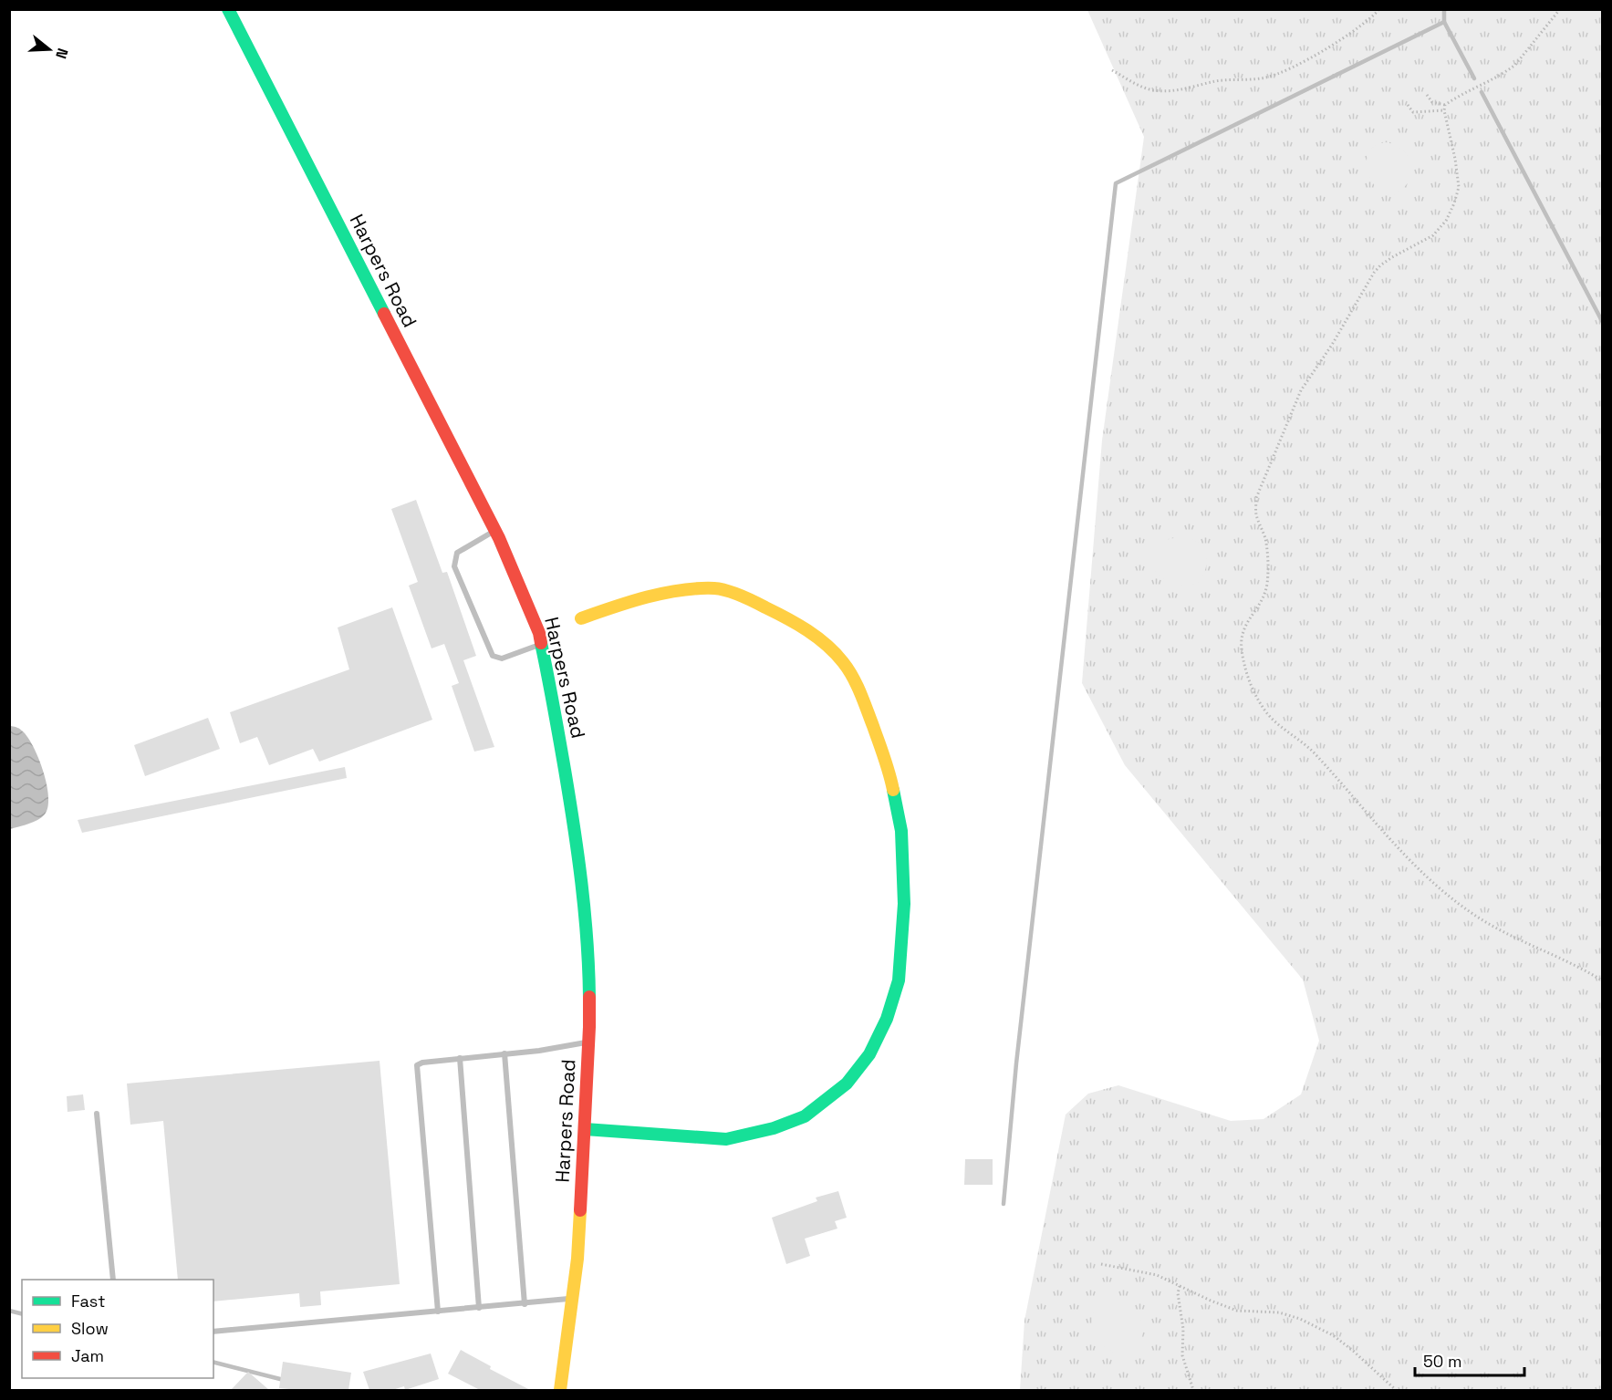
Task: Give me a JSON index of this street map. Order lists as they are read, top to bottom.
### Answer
{
  "streets": {
    "street": ["Harpers Road"]
  },
  "legend": ["Fast", "Slow", "Jam"],
  "scale_bar": "50 m",
  "north": "right"
}
